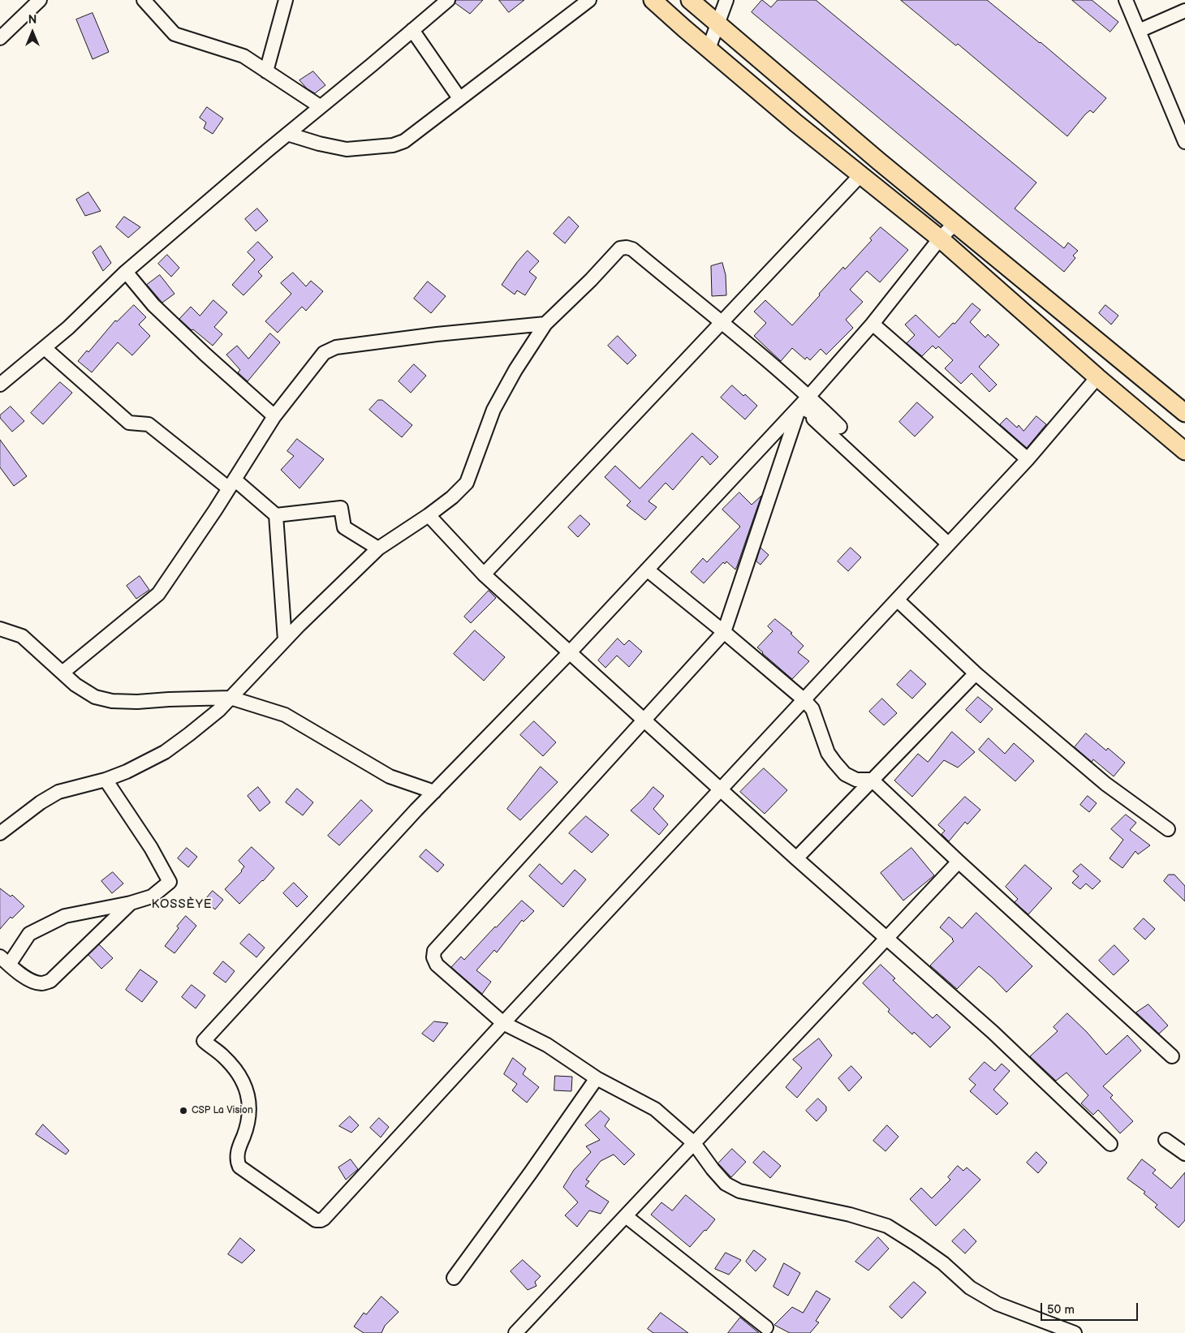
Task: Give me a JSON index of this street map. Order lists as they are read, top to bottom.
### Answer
{
  "districts": ["KOSSÈYE"],
  "places": ["CSP La Vision"],
  "scale_bar": "50 m",
  "north": "top"
}
